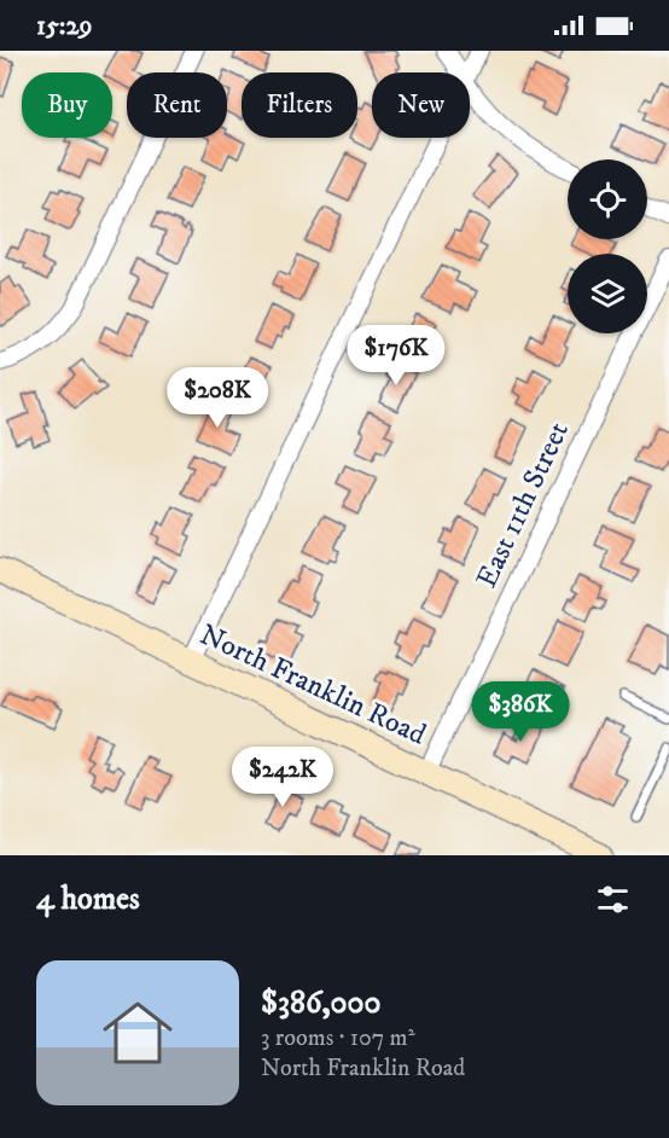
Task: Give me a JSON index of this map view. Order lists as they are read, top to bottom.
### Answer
{
  "streets": {
    "main road": ["North Franklin Road"],
    "street": ["East 11th Street"]
  },
  "crossings": [
    ["East 11th Street", "North Franklin Road"]
  ],
  "page": {
    "status": "15:29",
    "chip": [
      "Buy",
      "Rent",
      "Filters",
      "New"
    ],
    "price": [
      "$176K",
      "$208K",
      "$386K",
      "$242K"
    ],
    "heading": "4 homes",
    "list": [
      {
        "name": "$386,000",
        "note": "3 rooms · 107 m² · North Franklin Road"
      }
    ]
  }
}
